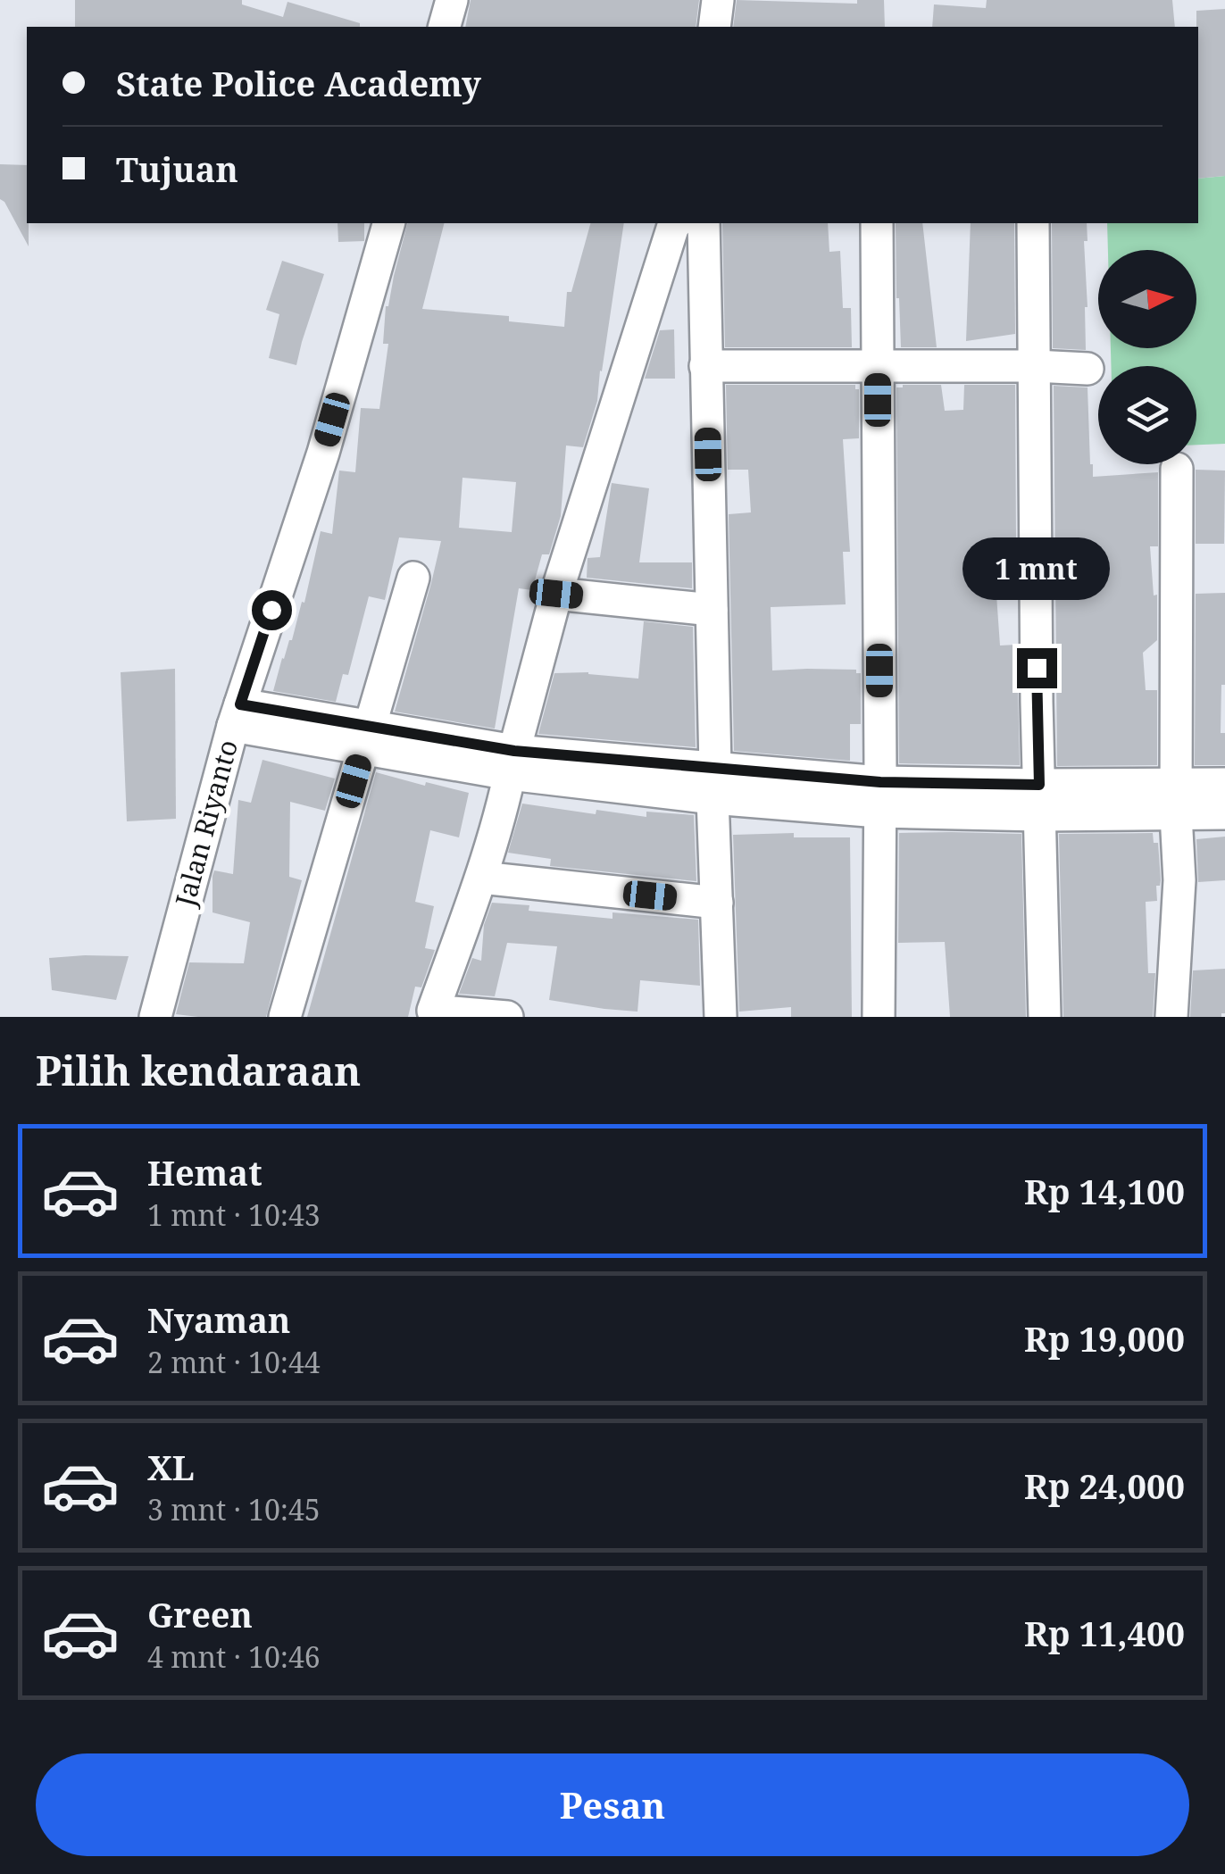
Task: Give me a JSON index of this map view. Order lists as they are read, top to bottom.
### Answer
{
  "streets": {
    "street": ["Jalan Riyanto"]
  },
  "north": "right",
  "page": {
    "banner": ["State Police Academy", "Tujuan"],
    "bubble": "1 mnt",
    "heading": "Pilih kendaraan",
    "list": [
      {
        "name": "Hemat",
        "note": "1 mnt · 10:43",
        "value": "Rp 14,100"
      },
      {
        "name": "Nyaman",
        "note": "2 mnt · 10:44",
        "value": "Rp 19,000"
      },
      {
        "name": "XL",
        "note": "3 mnt · 10:45",
        "value": "Rp 24,000"
      },
      {
        "name": "Green",
        "note": "4 mnt · 10:46",
        "value": "Rp 11,400"
      }
    ],
    "buttons": "Pesan"
  }
}
